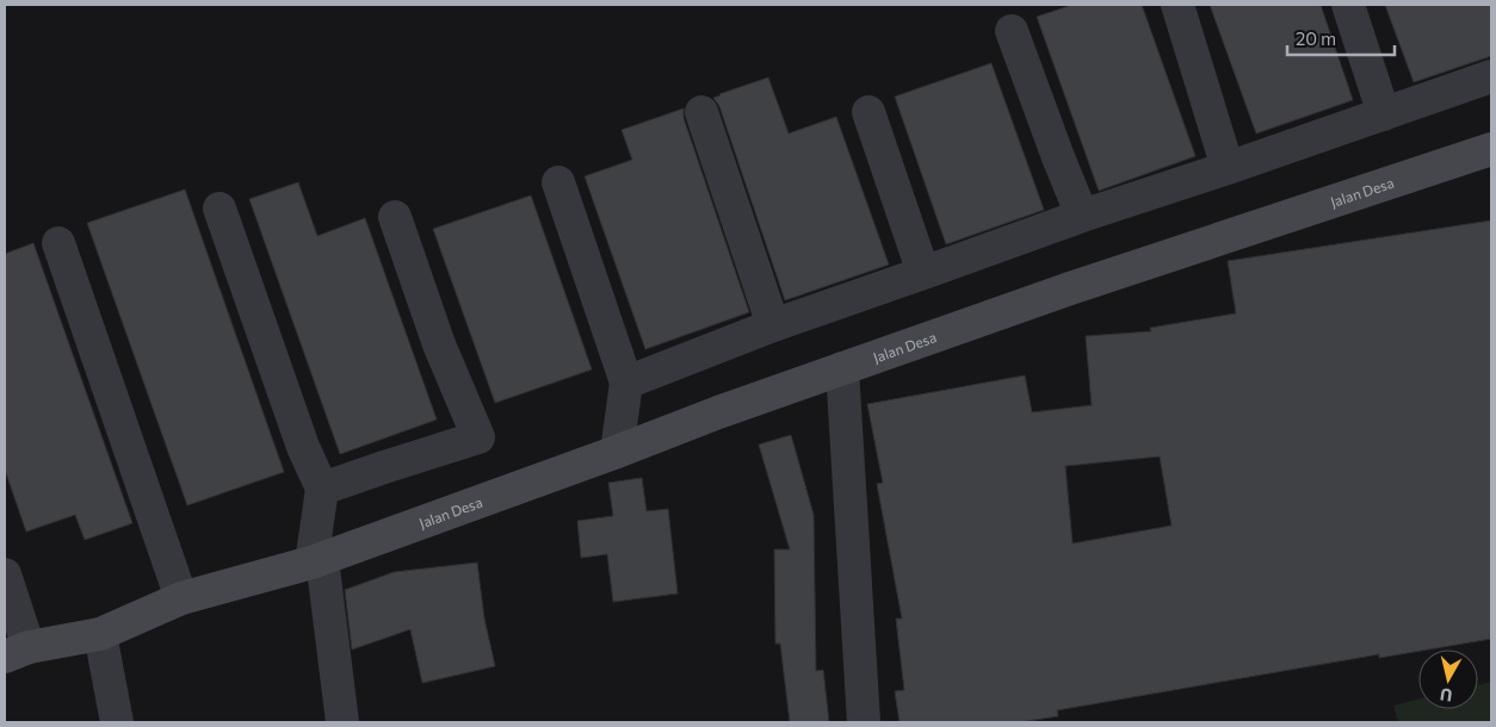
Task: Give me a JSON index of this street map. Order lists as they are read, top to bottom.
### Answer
{
  "streets": {
    "street": ["Jalan Desa"]
  },
  "scale_bar": "20 m",
  "north": "bottom"
}
